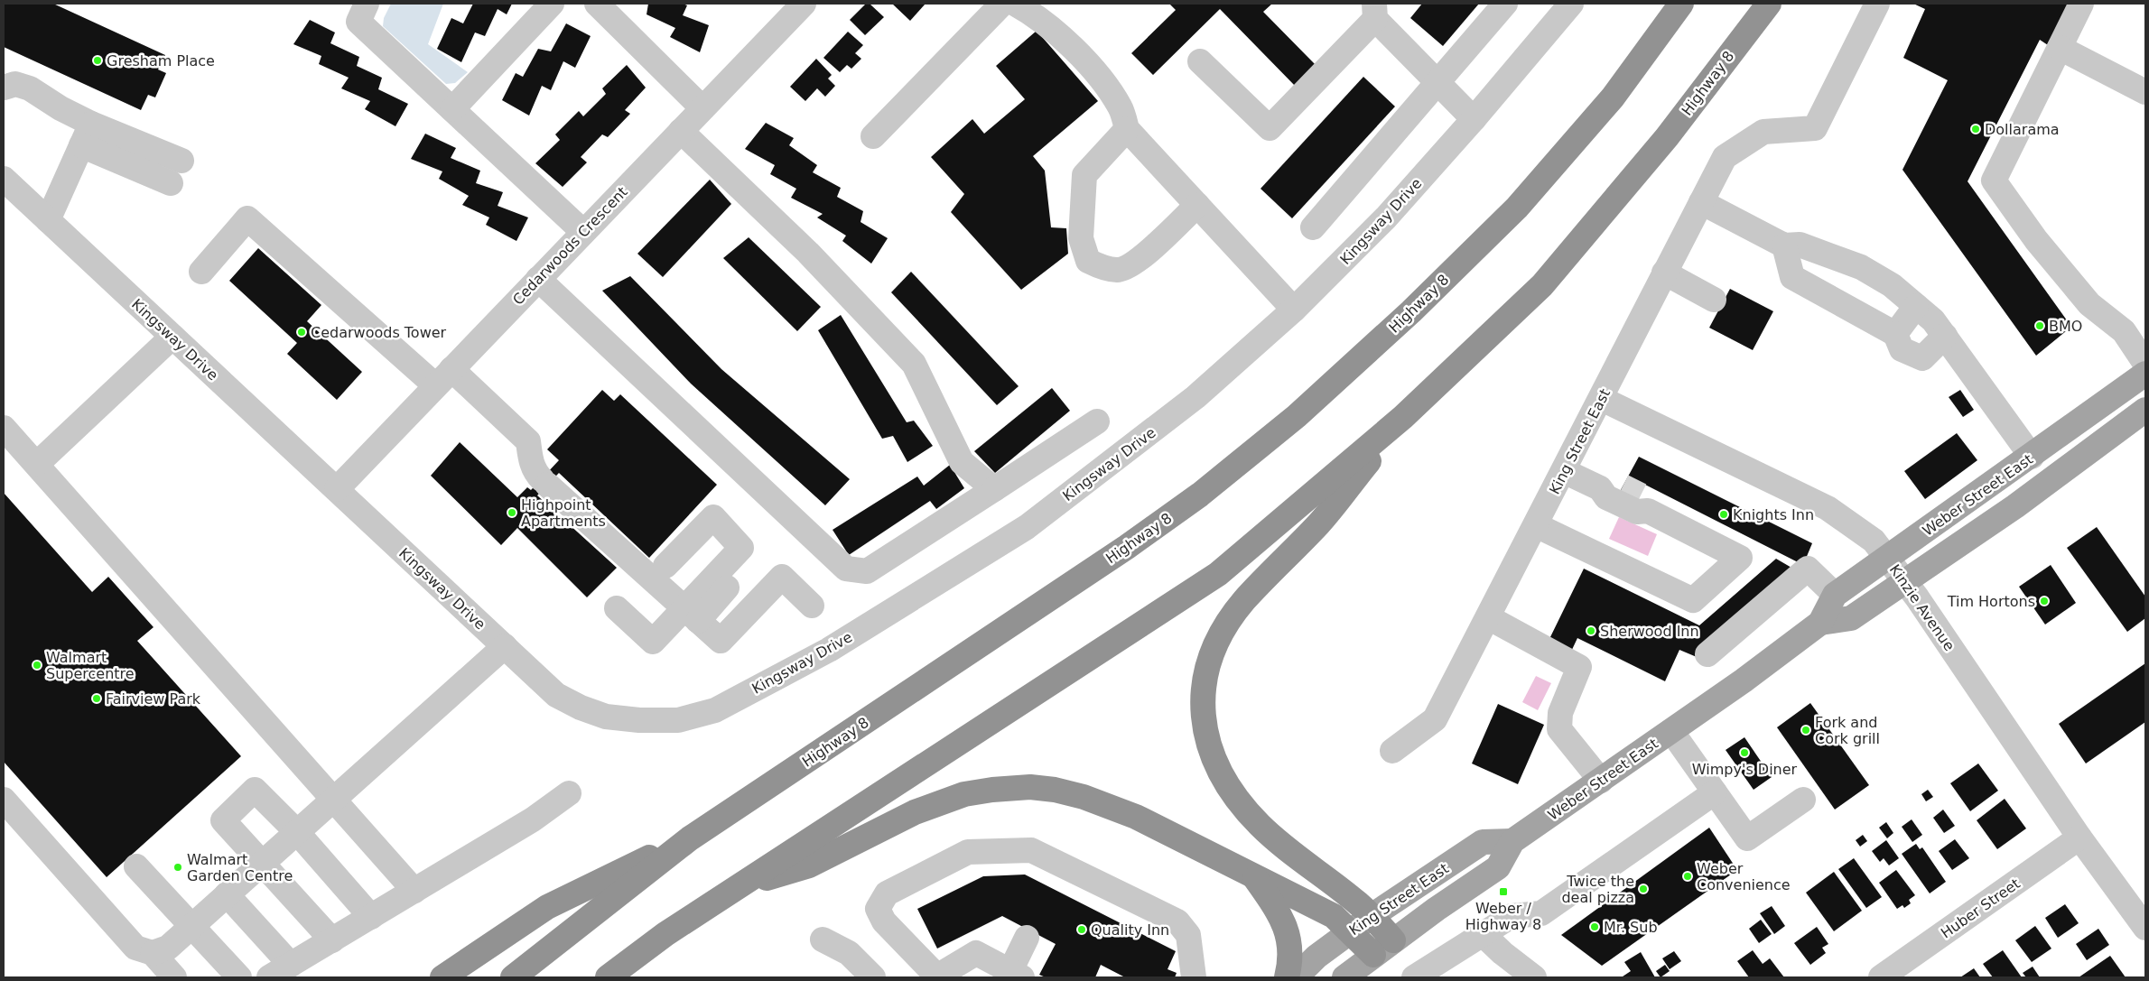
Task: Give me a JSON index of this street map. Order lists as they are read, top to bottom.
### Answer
{
  "streets": {
    "highway": ["Highway 8"],
    "main road": ["King Street East", "Weber Street East"],
    "street": [
      "Kingsway Drive",
      "Cedarwoods Crescent",
      "Kinzie Avenue",
      "Huber Street"
    ]
  },
  "crossings": [
    ["Kingsway Drive", "Cedarwoods Crescent"],
    ["King Street East", "Weber Street East"],
    ["King Street East", "Kinzie Avenue"],
    ["Weber Street East", "Kinzie Avenue"],
    ["Kinzie Avenue", "Huber Street"]
  ],
  "places": {
    "other": [
      "Gresham Place",
      "Dollarama",
      "BMO",
      "Cedarwoods Tower",
      "Highpoint Apartments",
      "Knights Inn",
      "Tim Hortons",
      "Sherwood Inn",
      "Walmart Supercentre",
      "Fairview Park",
      "Fork and Cork grill",
      "Wimpy's Diner",
      "Walmart Garden Centre",
      "Weber Convenience",
      "Twice the deal pizza",
      "Mr. Sub",
      "Quality Inn"
    ],
    "transit": ["Weber / Highway 8"]
  }
}
